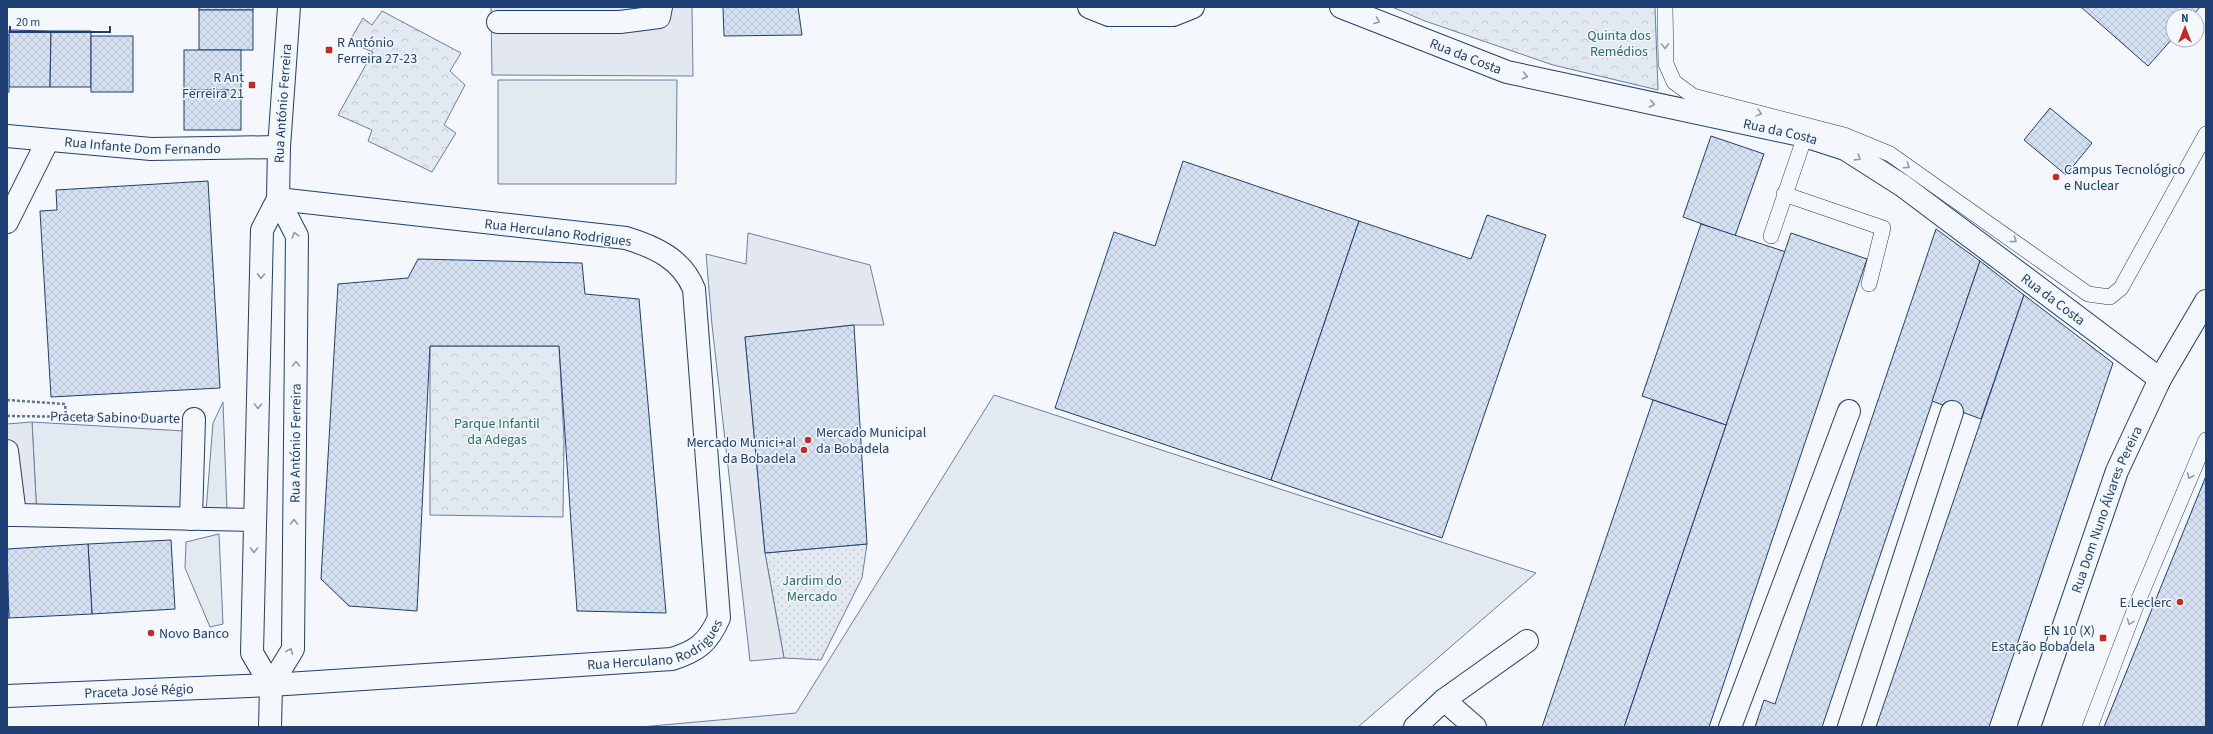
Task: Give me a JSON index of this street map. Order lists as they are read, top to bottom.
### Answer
{
  "streets": {
    "street": [
      "Rua da Costa",
      "Rua António Ferreira",
      "Rua Infante Dom Fernando",
      "Rua Herculano Rodrigues",
      "Praceta Sabino Duarte",
      "Rua Dom Nuno Álvares Pereira",
      "Praceta José Régio"
    ]
  },
  "crossings": [
    ["Rua da Costa", "Rua Dom Nuno Álvares Pereira"],
    ["Rua António Ferreira", "Rua Infante Dom Fernando"],
    ["Rua António Ferreira", "Rua Herculano Rodrigues"],
    ["Rua António Ferreira", "Praceta José Régio"],
    ["Rua Herculano Rodrigues", "Praceta José Régio"]
  ],
  "one_way": ["Rua da Costa"],
  "parks": ["Quinta dos Remédios", "Parque Infantil da Adegas", "Jardim do Mercado"],
  "places": {
    "transit": ["R António Ferreira 27-23", "R Ant Ferreira 21", "EN 10 (X) Estação Bobadela"],
    "other": [
      "Campus Tecnológico e Nuclear",
      "Mercado Municipal da Bobadela",
      "Mercado Munici+al da Bobadela",
      "E.Leclerc",
      "Novo Banco"
    ]
  },
  "scale_bar": "20 m",
  "north": "top"
}
